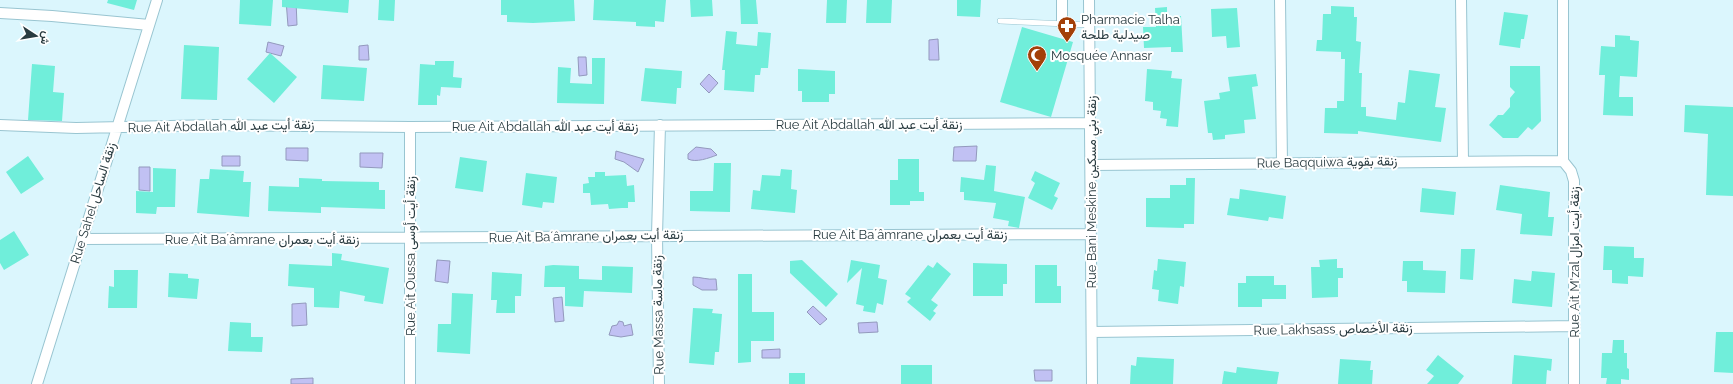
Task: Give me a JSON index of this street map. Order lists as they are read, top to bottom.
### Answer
{
  "streets": {
    "street": [
      "Rue Ait Abdallah زنقة أيت عبد الله",
      "Rue Baqquiwa زنقة بقوية",
      "Rue Bani Meskine زنقة بني مسكين",
      "Rue Sahel زنقة الساحل",
      "Rue Ait Ba´âmrane زنقة أيت بعمران",
      "Rue Ait Oussa زنقة أيت أوسى",
      "Rue Ait M'zal زنقة أيت امزال",
      "Rue Massa زنقة ماسة",
      "Rue Lakhsass زنقة الأخصاص"
    ]
  },
  "crossings": [
    ["Rue Ait Abdallah زنقة أيت عبد الله", "Rue Bani Meskine زنقة بني مسكين"],
    ["Rue Ait Abdallah زنقة أيت عبد الله", "Rue Sahel زنقة الساحل"],
    ["Rue Ait Abdallah زنقة أيت عبد الله", "Rue Ait Oussa زنقة أيت أوسى"],
    ["Rue Ait Abdallah زنقة أيت عبد الله", "Rue Massa زنقة ماسة"],
    ["Rue Baqquiwa زنقة بقوية", "Rue Bani Meskine زنقة بني مسكين"],
    ["Rue Baqquiwa زنقة بقوية", "Rue Ait M'zal زنقة أيت امزال"],
    ["Rue Bani Meskine زنقة بني مسكين", "Rue Ait Ba´âmrane زنقة أيت بعمران"],
    ["Rue Bani Meskine زنقة بني مسكين", "Rue Lakhsass زنقة الأخصاص"],
    ["Rue Sahel زنقة الساحل", "Rue Ait Ba´âmrane زنقة أيت بعمران"],
    ["Rue Ait Ba´âmrane زنقة أيت بعمران", "Rue Ait Oussa زنقة أيت أوسى"],
    ["Rue Ait Ba´âmrane زنقة أيت بعمران", "Rue Massa زنقة ماسة"],
    ["Rue Ait M'zal زنقة أيت امزال", "Rue Lakhsass زنقة الأخصاص"]
  ],
  "places": {
    "pharmacy": ["Pharmacie Talha صيدلية طلحة"],
    "mosque": ["Mosquée Annasr"]
  },
  "north": "right"
}
